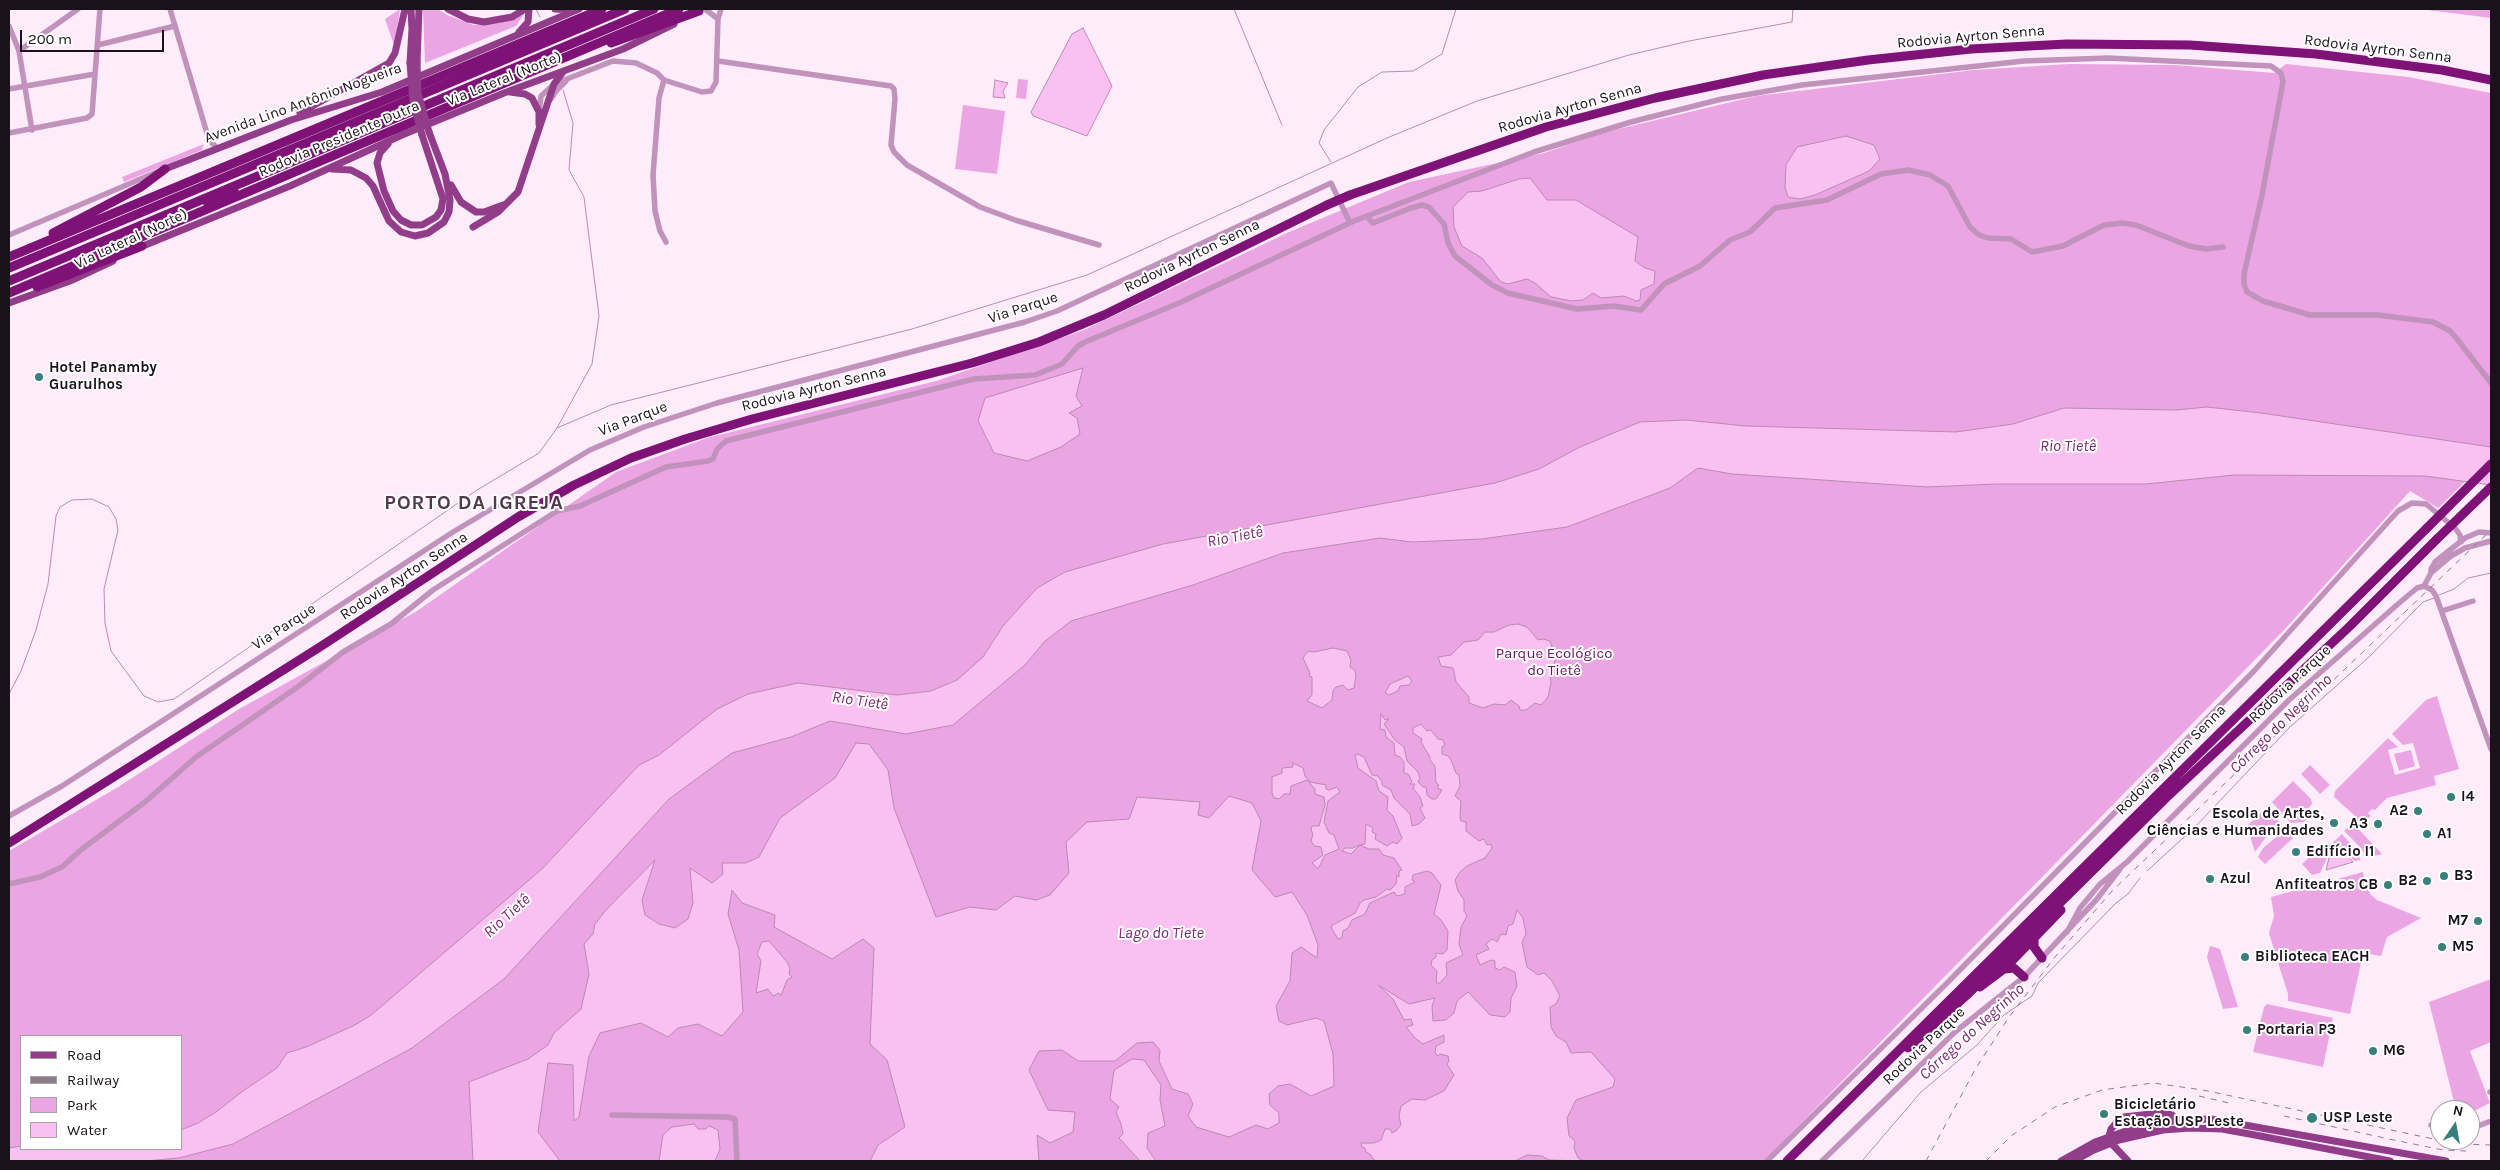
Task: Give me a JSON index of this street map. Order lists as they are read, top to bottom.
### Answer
{
  "streets": {
    "highway": ["Rodovia Ayrton Senna", "Rodovia Presidente Dutra"],
    "main road": ["Via Lateral (Norte)", "Avenida Lino Antônio Nogueira"],
    "street": ["Via Parque", "Rodovia Parque"]
  },
  "districts": ["PORTO DA IGREJA"],
  "water": ["Rio Tietê", "Córrego do Negrinho", "Lago do Tiete"],
  "parks": ["Parque Ecológico do Tietê"],
  "places": [
    "Hotel Panamby Guarulhos",
    "I4",
    "A2",
    "Escola de Artes, Ciências e Humanidades",
    "A3",
    "A1",
    "Edifício I1",
    "B3",
    "Azul",
    "B2",
    "Anfiteatros CB",
    "M7",
    "M5",
    "Biblioteca EACH",
    "Portaria P3",
    "M6",
    "Bicicletário Estação USP Leste",
    "USP Leste"
  ],
  "legend": [
    "Road",
    "Railway",
    "Park",
    "Water"
  ],
  "scale_bar": "200 m",
  "north": "top"
}
